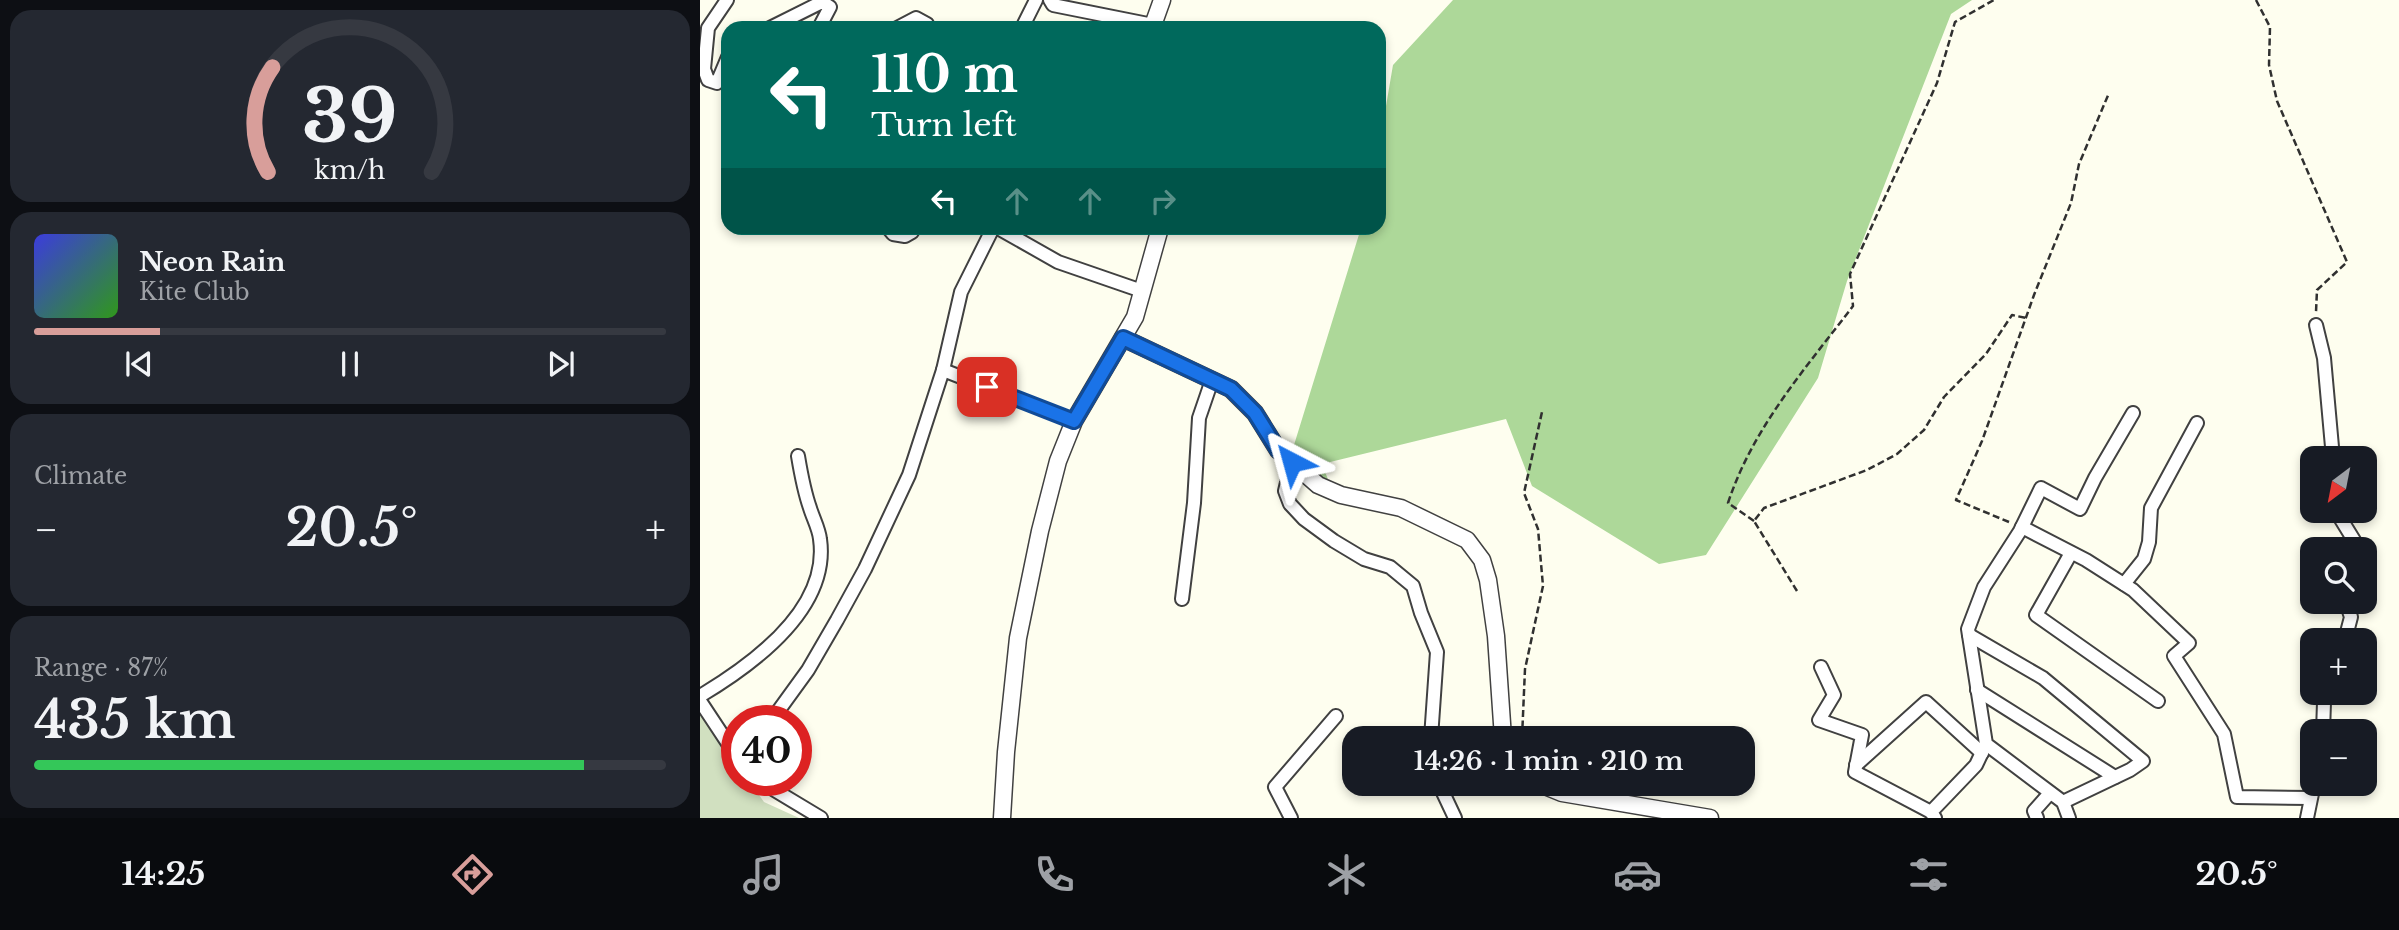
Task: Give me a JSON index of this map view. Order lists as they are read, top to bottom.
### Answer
{
  "north": "bottom left",
  "page": {
    "turn": ["110 m", "Turn left"],
    "song": ["Neon Rain", "Kite Club"],
    "tile": [
      "Climate",
      ["Range · 87%", "435 km"]
    ],
    "map_buttons": ["+", "−"],
    "heat": ["−", "20.5°", "+"],
    "limit": "40",
    "trip": "14:26 · 1 min · 210 m",
    "tabs": ["14:25", "20.5°"],
    "gauge": ["39", "km/h"]
  }
}
